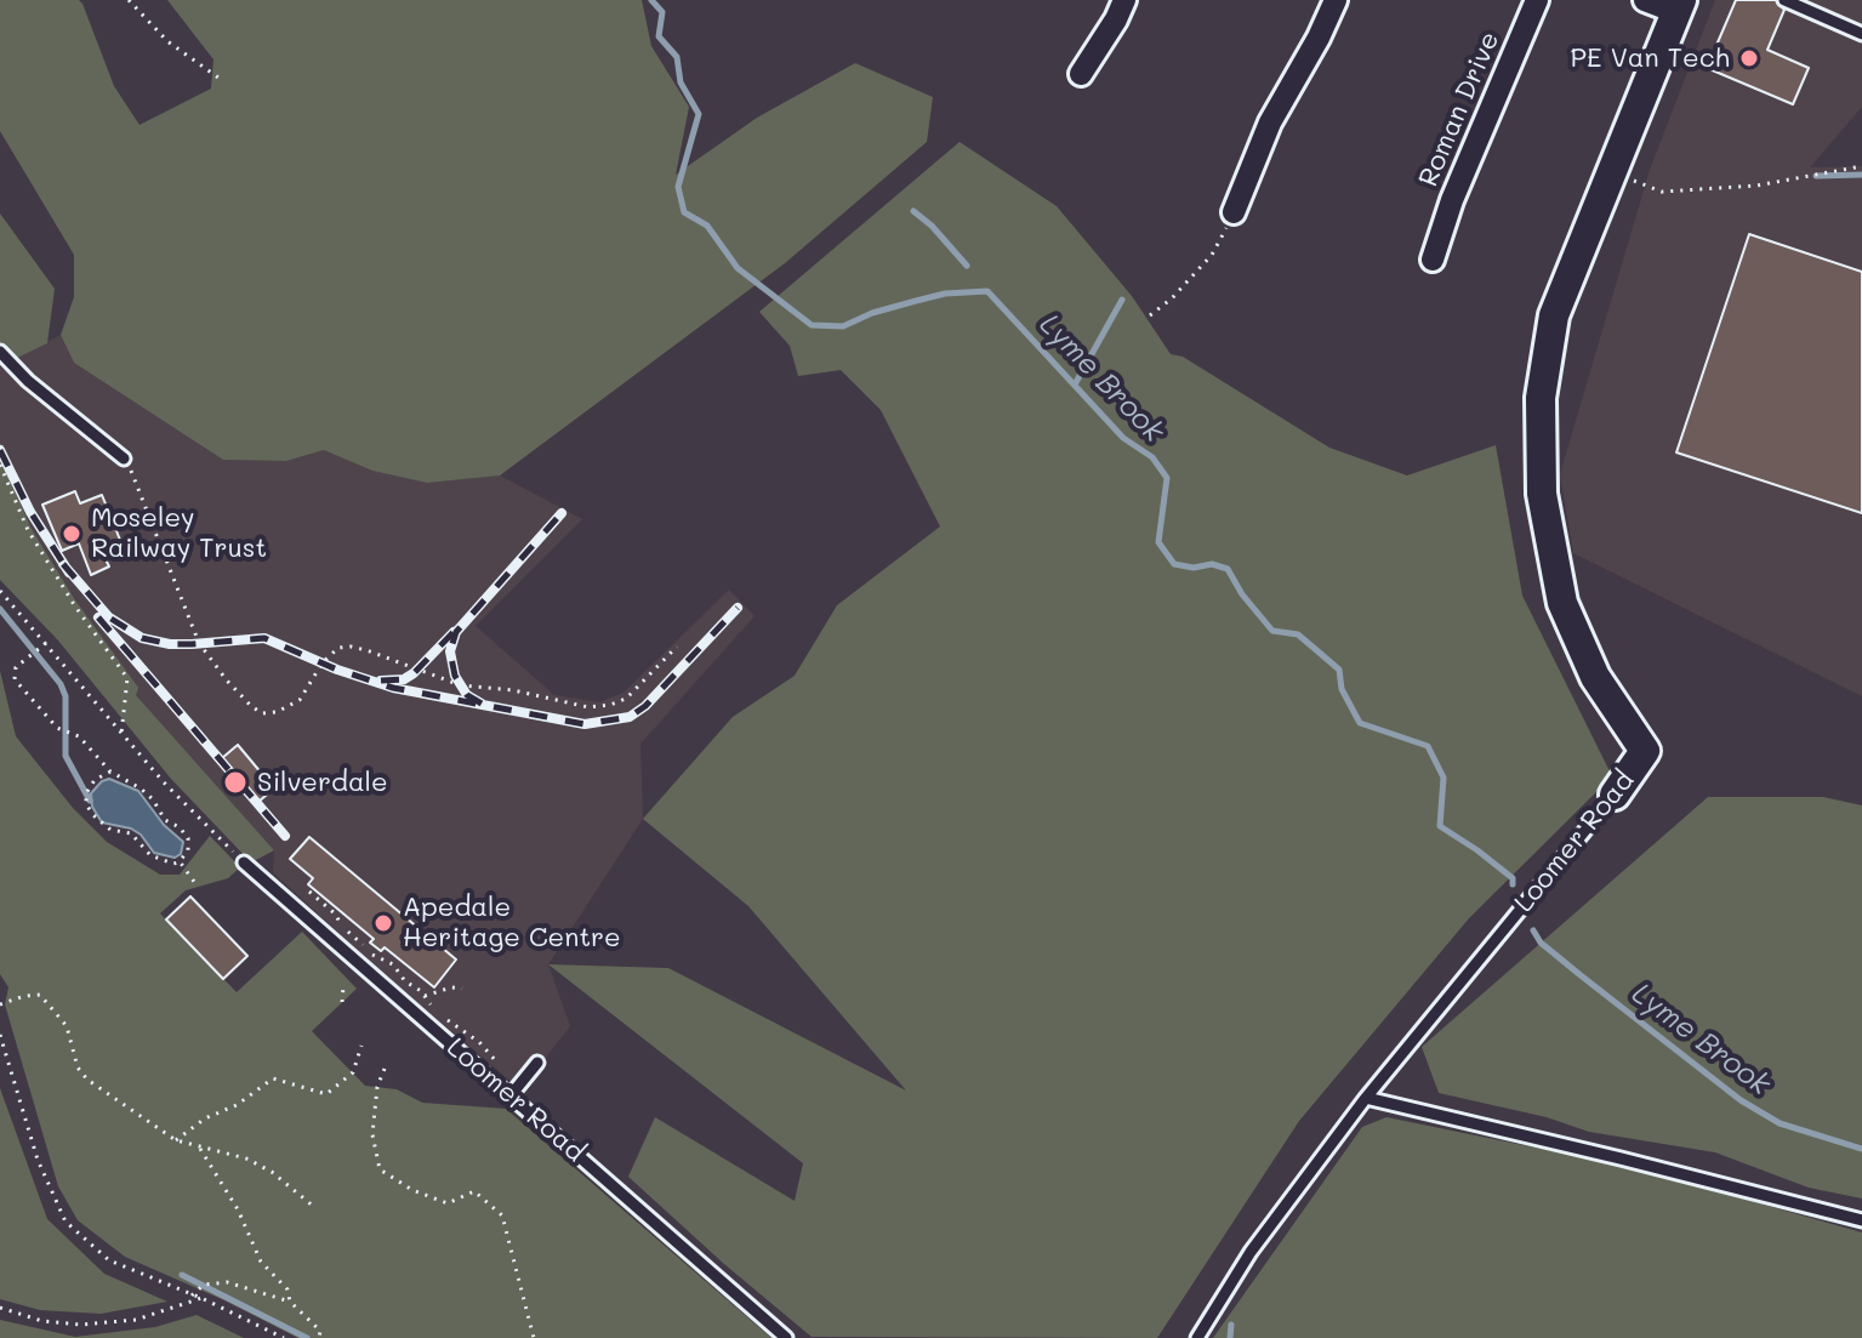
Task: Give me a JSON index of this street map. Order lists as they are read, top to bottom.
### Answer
{
  "streets": {
    "street": ["Roman Drive", "Loomer Road"]
  },
  "water": ["Lyme Brook"],
  "places": [
    "PE Van Tech",
    "Moseley Railway Trust",
    "Silverdale",
    "Apedale Heritage Centre"
  ]
}
